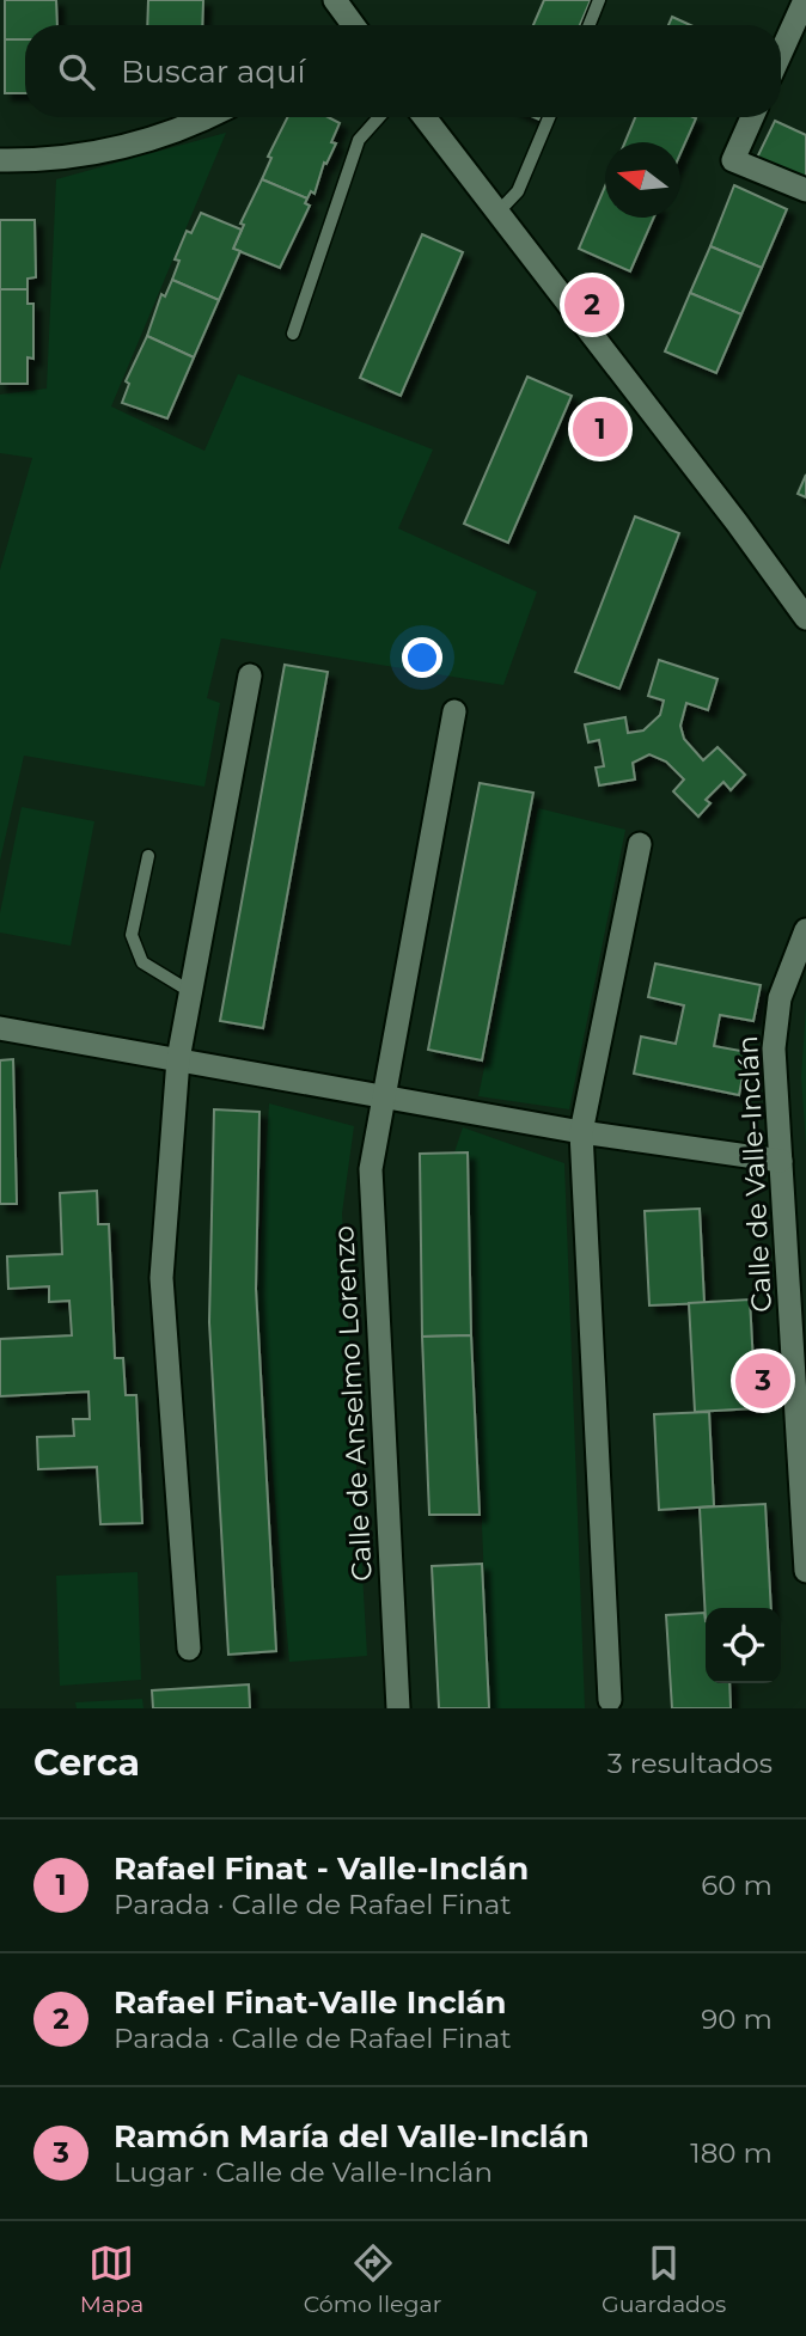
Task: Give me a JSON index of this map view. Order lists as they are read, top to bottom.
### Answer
{
  "streets": {
    "street": ["Calle de Valle-Inclán", "Calle de Anselmo Lorenzo"]
  },
  "north": "left",
  "page": {
    "search": "Buscar aquí",
    "pins": ["2", "1", "3"],
    "heading": ["Cerca", "3 resultados"],
    "list": [
      {
        "mark": "1",
        "name": "Rafael Finat - Valle-Inclán",
        "note": "Parada · Calle de Rafael Finat",
        "value": "60 m"
      },
      {
        "mark": "2",
        "name": "Rafael Finat-Valle Inclán",
        "note": "Parada · Calle de Rafael Finat",
        "value": "90 m"
      },
      {
        "mark": "3",
        "name": "Ramón María del Valle-Inclán",
        "note": "Lugar · Calle de Valle-Inclán",
        "value": "180 m"
      }
    ],
    "nav": ["Mapa", "Cómo llegar", "Guardados"]
  }
}
